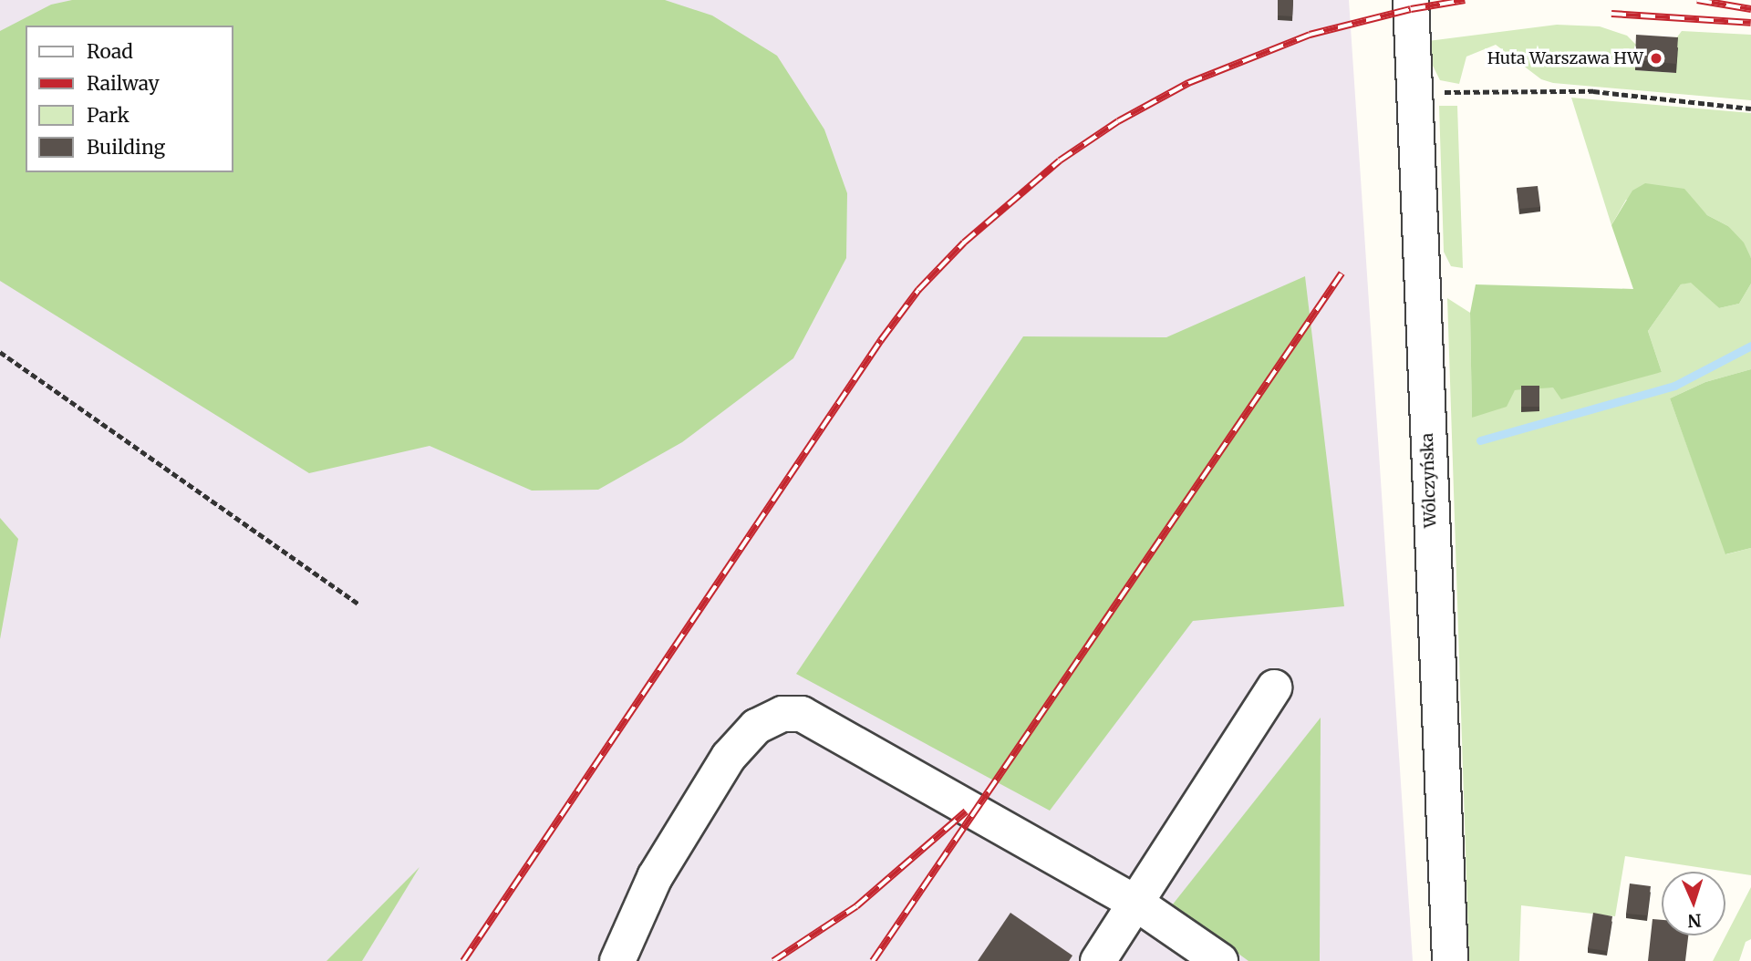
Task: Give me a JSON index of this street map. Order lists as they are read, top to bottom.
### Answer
{
  "streets": {
    "street": ["Wólczyńska"]
  },
  "places": ["Huta Warszawa HW"],
  "legend": [
    "Road",
    "Railway",
    "Park",
    "Building"
  ],
  "north": "bottom"
}
